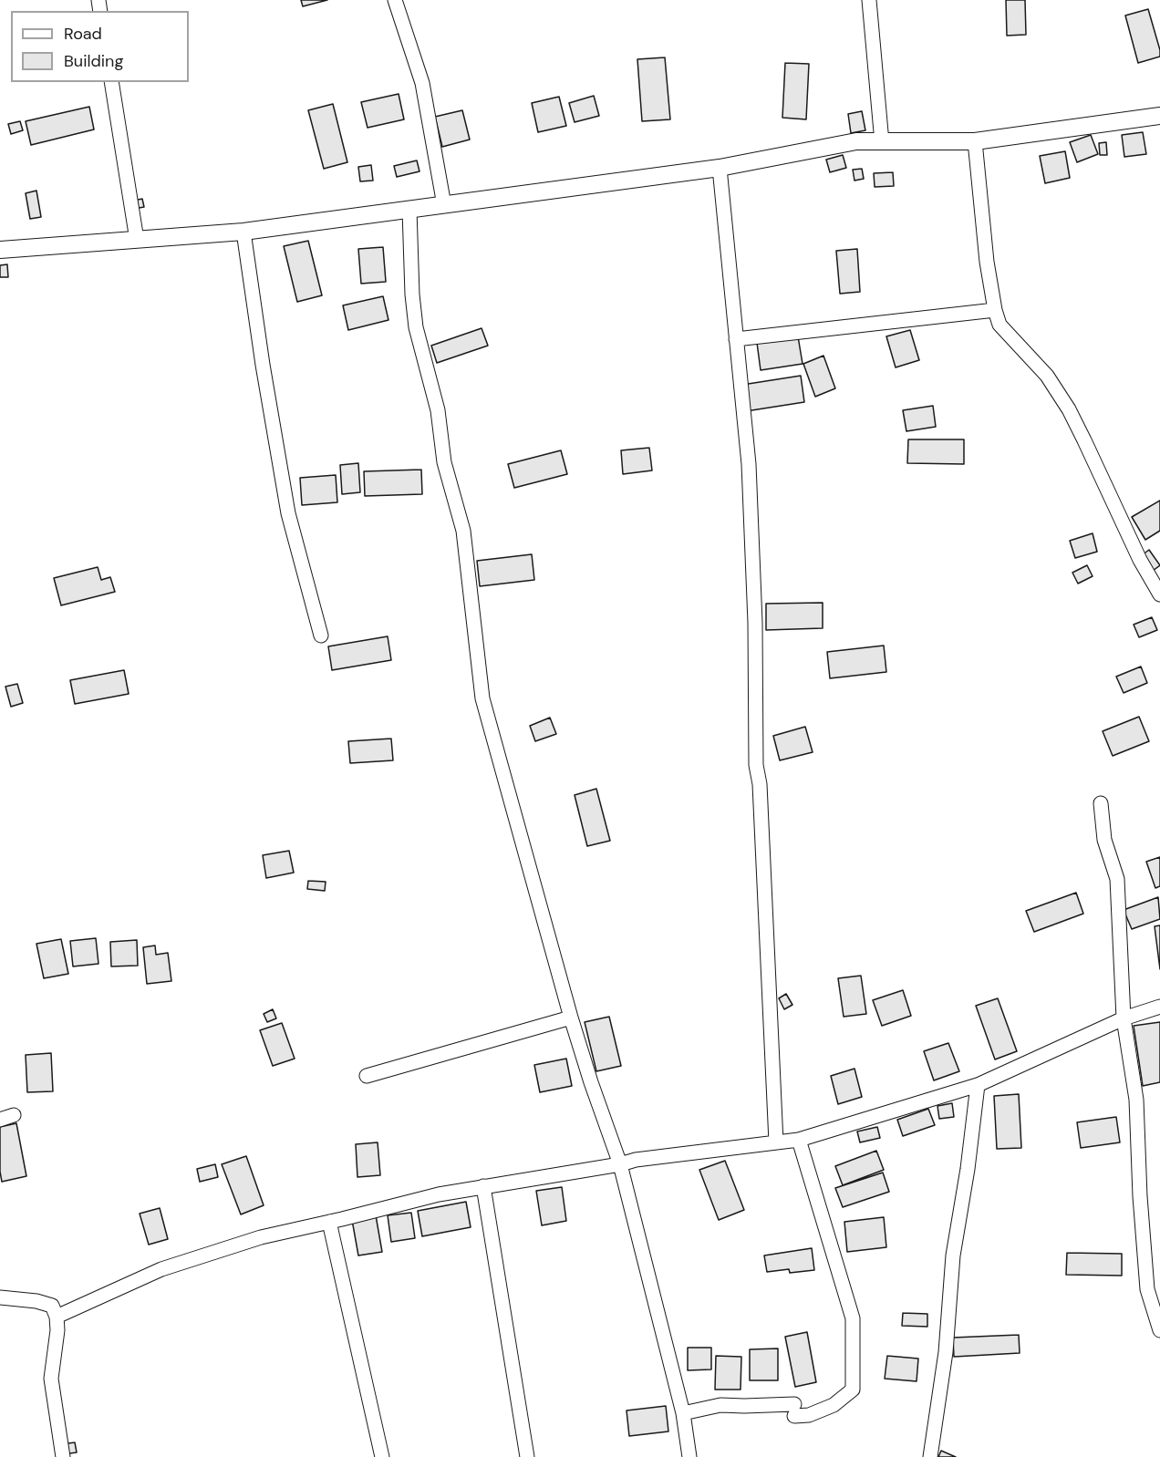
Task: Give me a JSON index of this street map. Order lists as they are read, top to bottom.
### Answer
{
  "legend": ["Road", "Building"]
}
